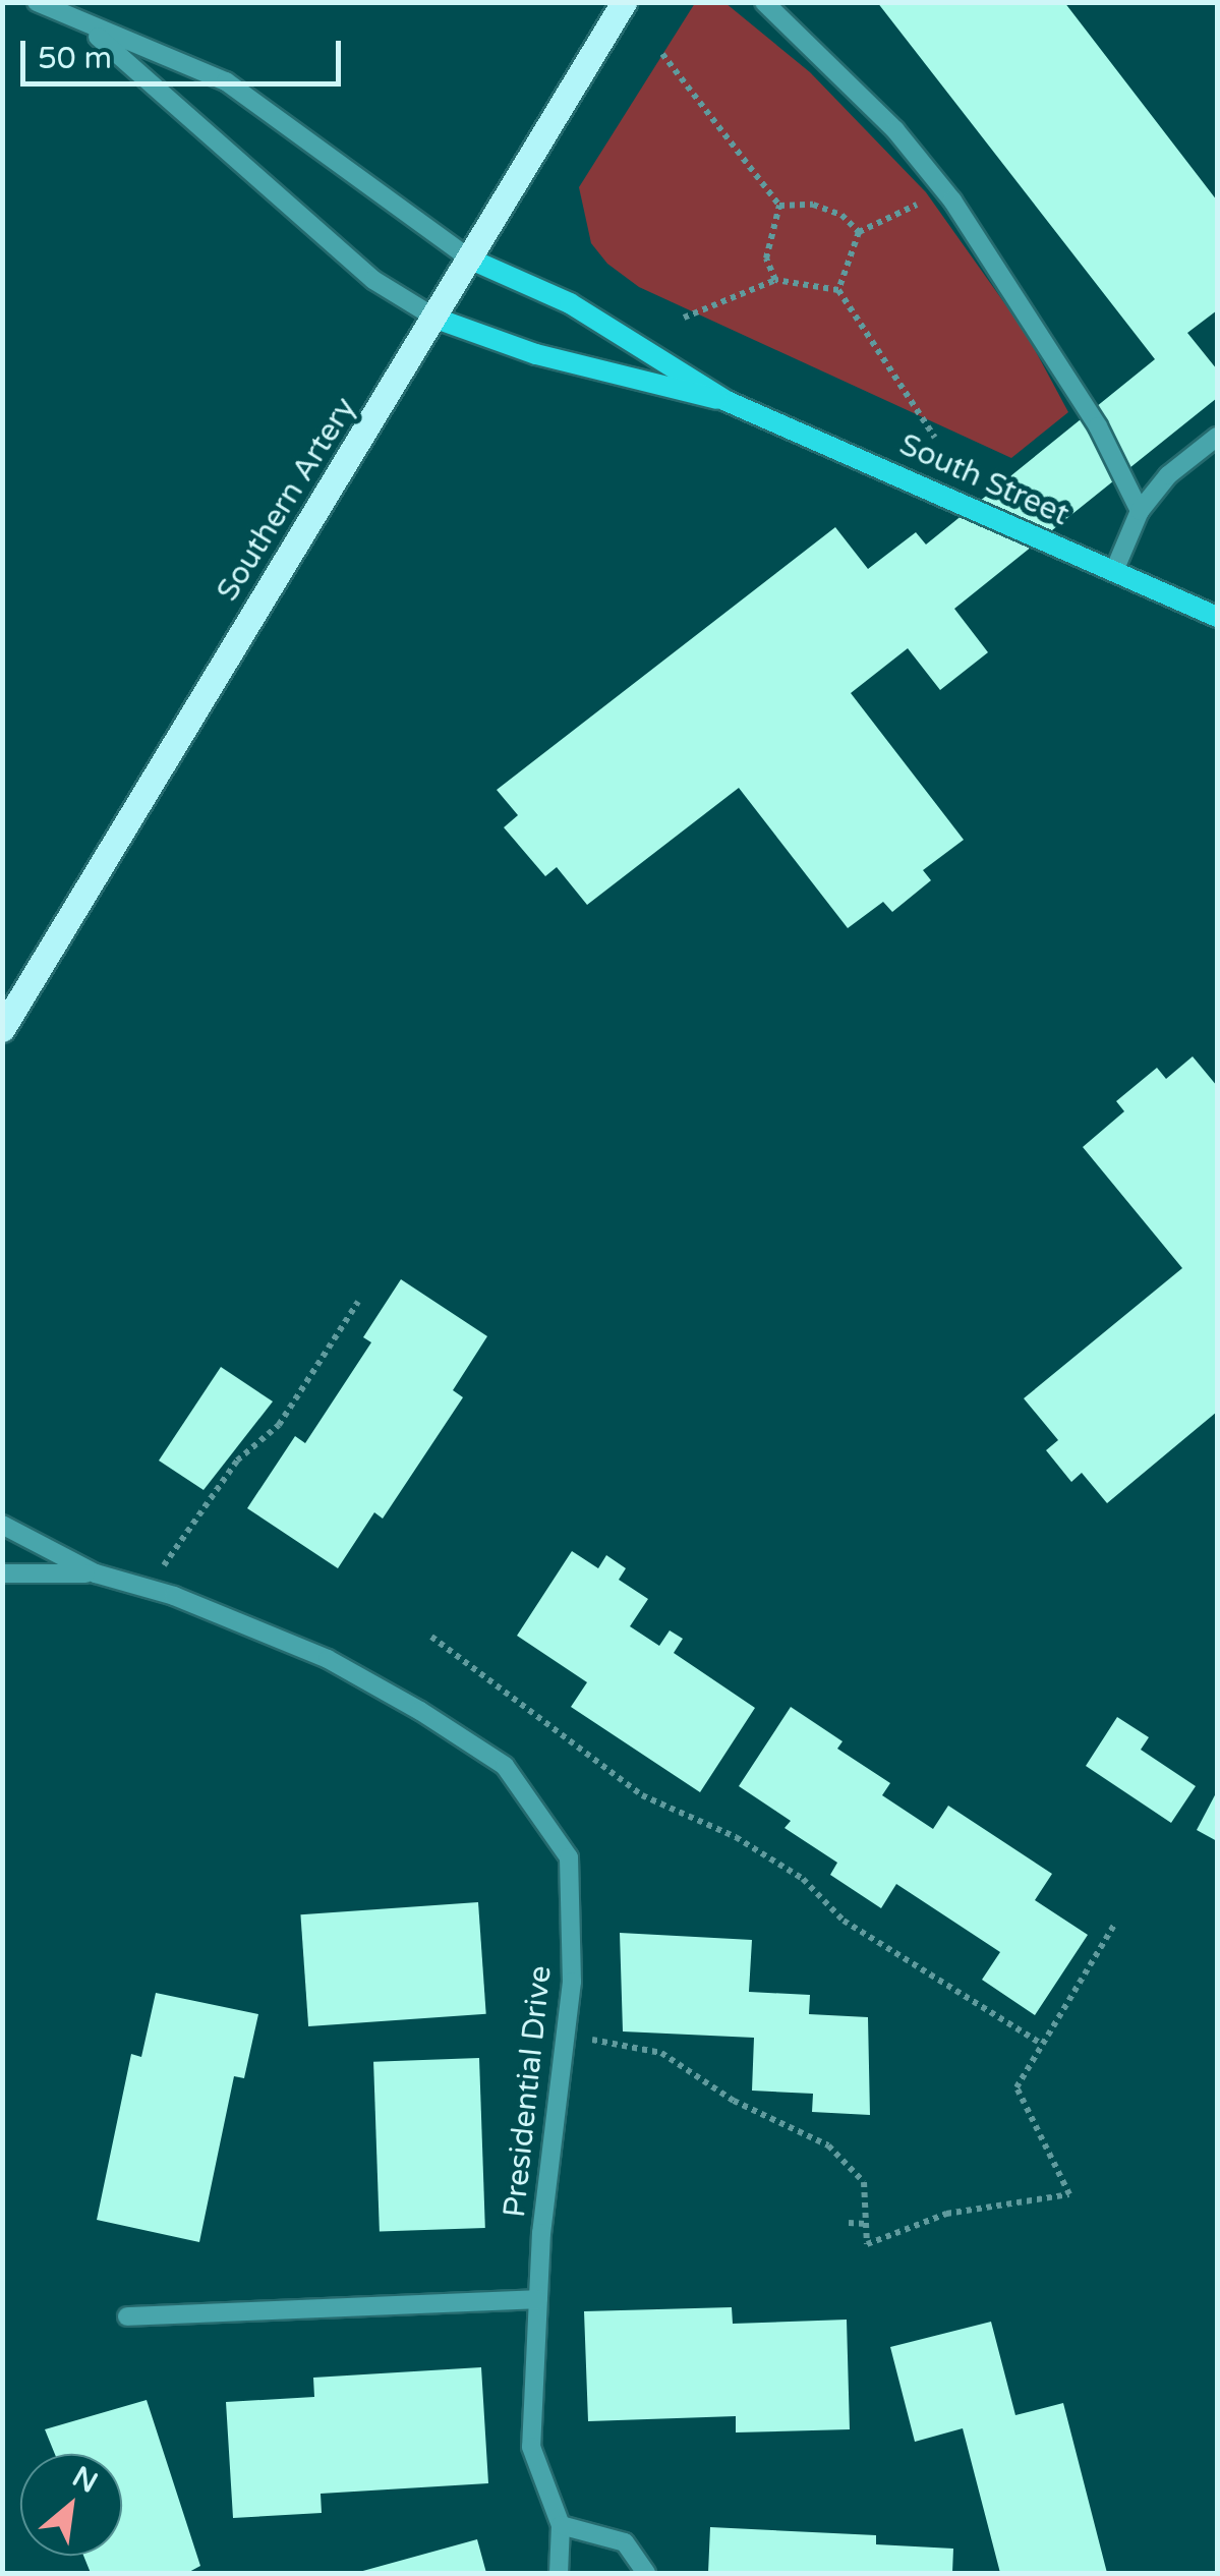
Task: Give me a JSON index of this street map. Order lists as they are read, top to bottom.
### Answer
{
  "streets": {
    "main road": ["Southern Artery"],
    "street": ["South Street"],
    "lane": ["Presidential Drive"]
  },
  "crossings": [
    ["South Street", "Southern Artery"]
  ],
  "scale_bar": "50 m",
  "north": "top right"
}
